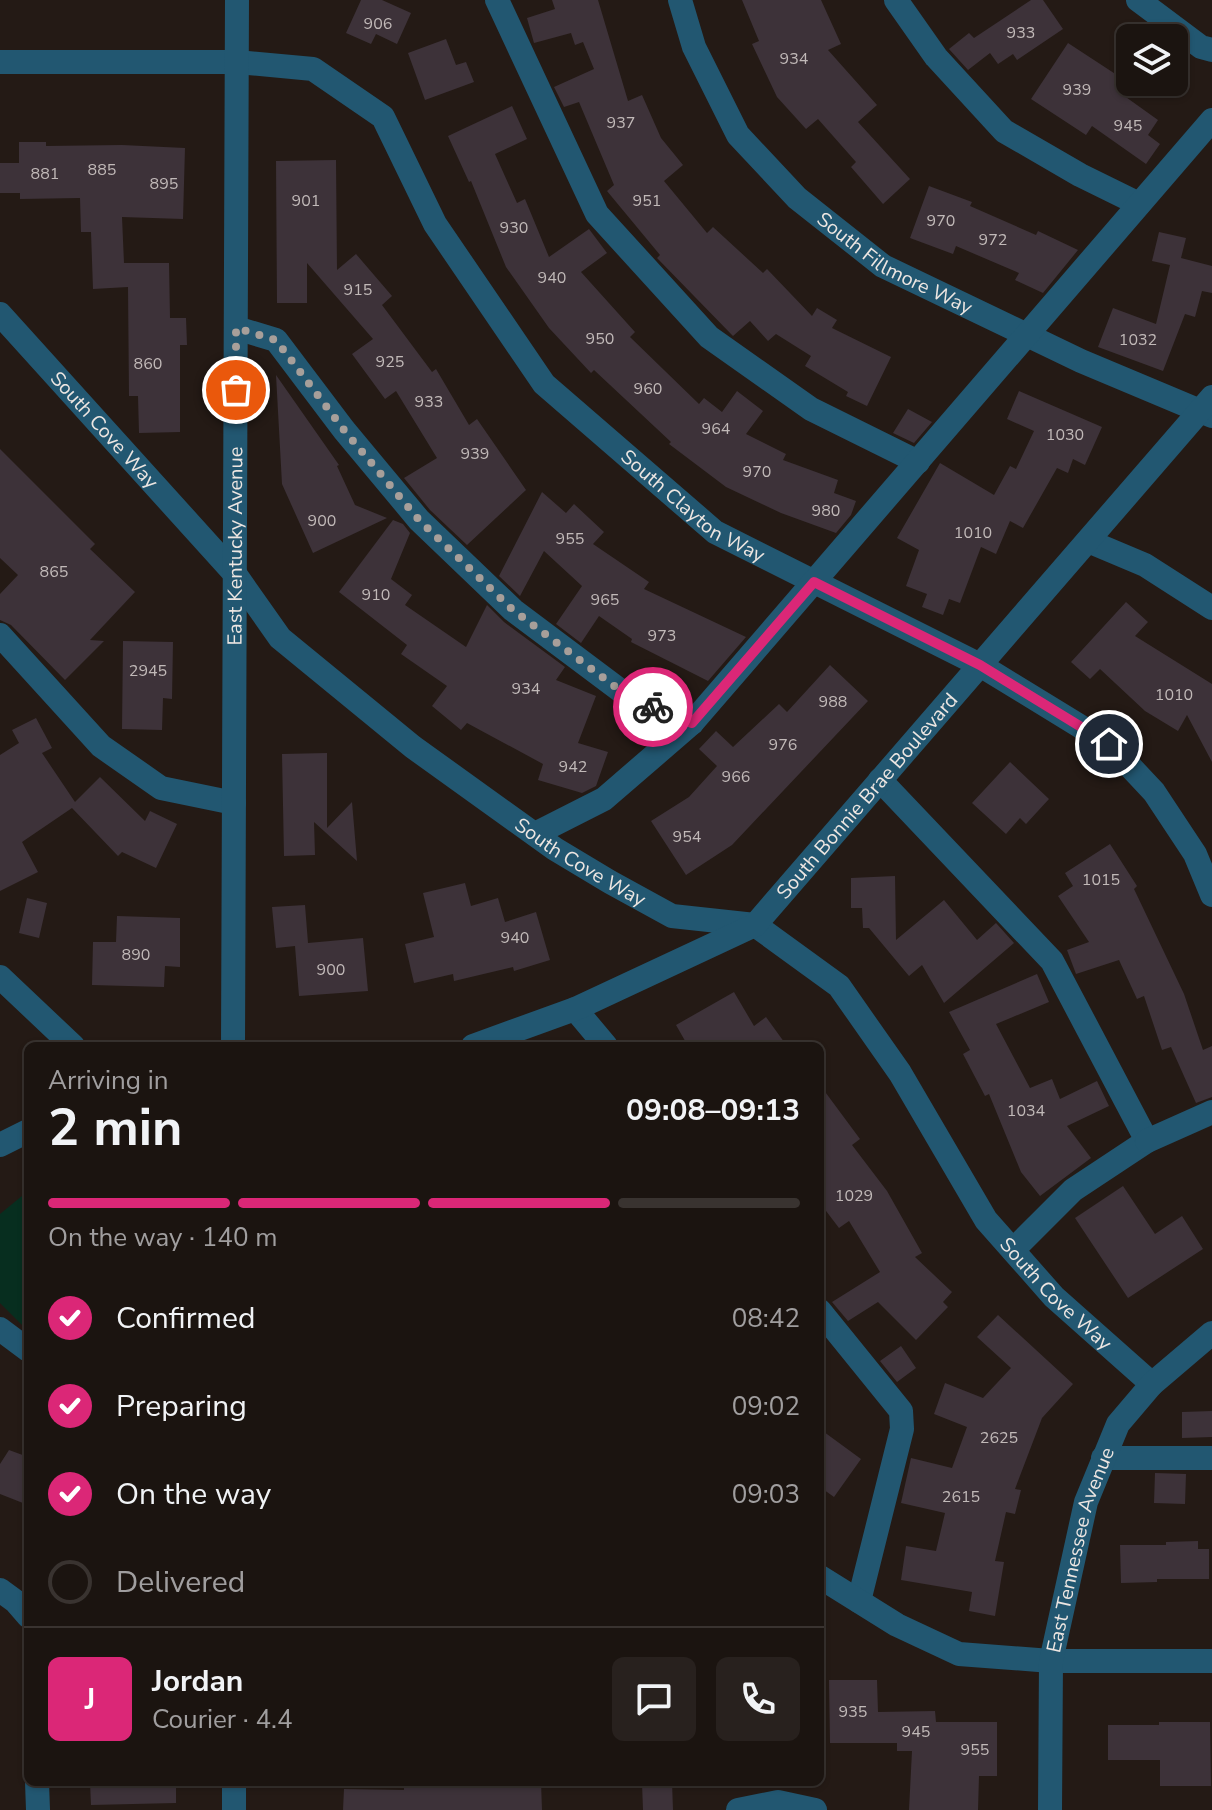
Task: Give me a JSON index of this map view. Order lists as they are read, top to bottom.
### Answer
{
  "streets": {
    "street": [
      "South Fillmore Way",
      "South Cove Way",
      "South Clayton Way",
      "East Kentucky Avenue",
      "South Bonnie Brae Boulevard",
      "East Tennessee Avenue"
    ]
  },
  "crossings": [
    ["South Fillmore Way", "South Bonnie Brae Boulevard"],
    ["South Cove Way", "East Kentucky Avenue"],
    ["South Cove Way", "South Bonnie Brae Boulevard"],
    ["South Cove Way", "East Tennessee Avenue"],
    ["South Clayton Way", "East Kentucky Avenue"],
    ["South Clayton Way", "South Bonnie Brae Boulevard"]
  ],
  "house_numbers": [
    "906",
    "933",
    "934",
    "939",
    "937",
    "945",
    "885",
    "881",
    "895",
    "901",
    "951",
    "970",
    "930",
    "972",
    "940",
    "915",
    "950",
    "1032",
    "925",
    "860",
    "960",
    "933",
    "964",
    "1030",
    "939",
    "970",
    "980",
    "900",
    "1010",
    "955",
    "865",
    "910",
    "965",
    "973",
    "2945",
    "934",
    "1010",
    "988",
    "976",
    "942",
    "966",
    "954",
    "1015",
    "940",
    "890",
    "900",
    "1034",
    "1029",
    "2625",
    "2615",
    "935",
    "945",
    "955"
  ],
  "page": {
    "heading": ["2 min", "Arriving in", "09:08–09:13"],
    "panel": ["Jordan", "Courier · 4.4"],
    "bar": "On the way · 140 m",
    "list": [
      ["Confirmed", "08:42"],
      ["Preparing", "09:02"],
      ["On the way", "09:03"],
      "Delivered"
    ],
    "round": "J"
  }
}
